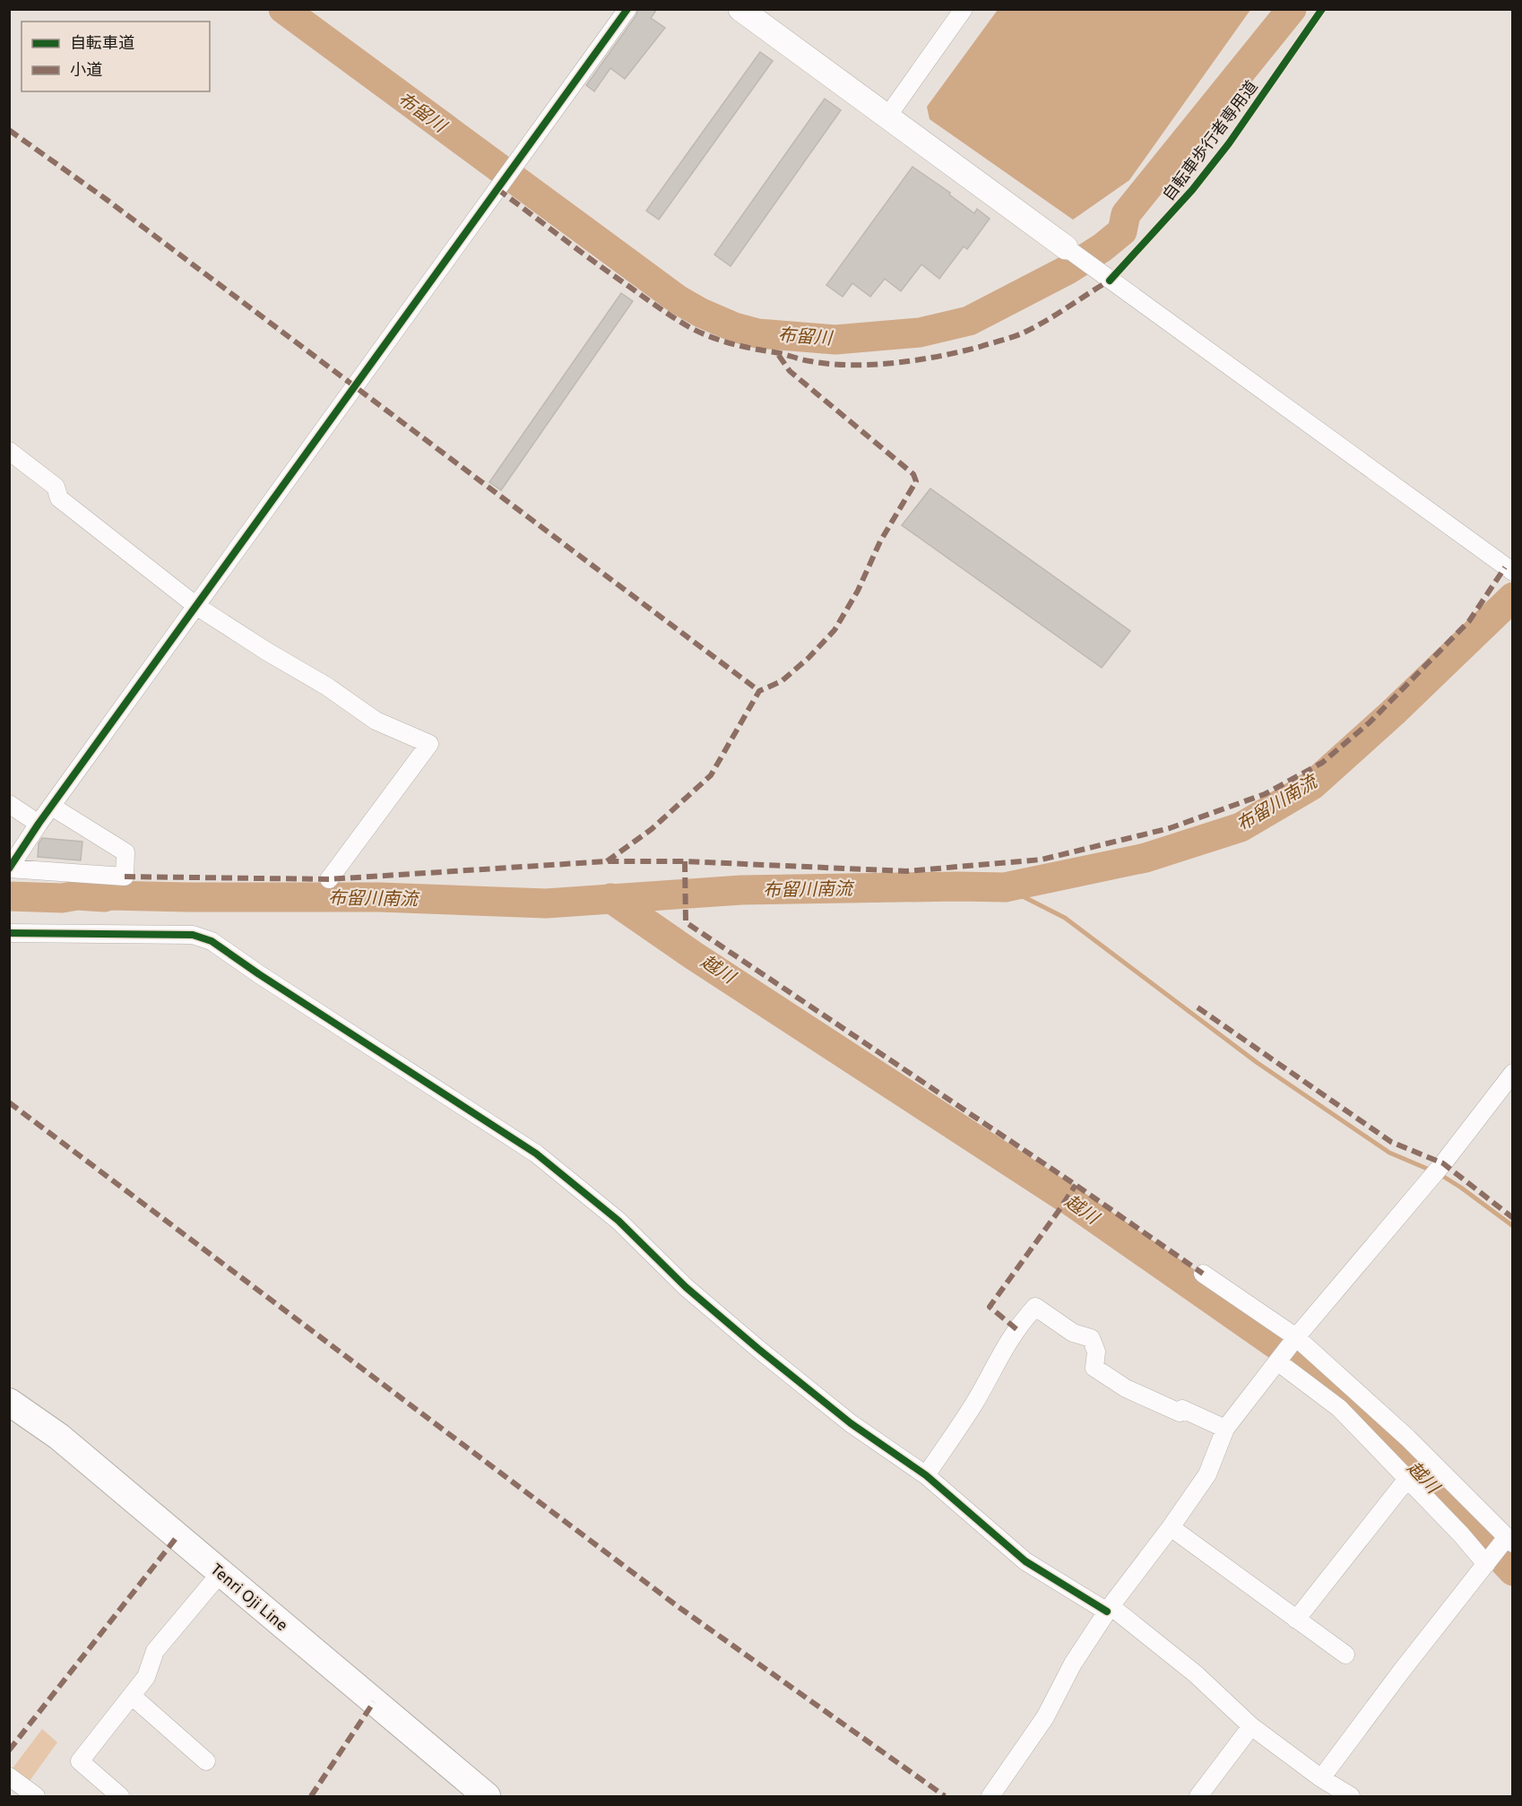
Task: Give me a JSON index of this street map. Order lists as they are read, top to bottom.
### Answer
{
  "streets": {
    "main road": ["Tenri Oji Line"],
    "cycle path": ["自転車歩行者専用道"]
  },
  "water": ["布留川", "布留川南流", "越川"],
  "legend": ["自転車道", "小道"]
}
